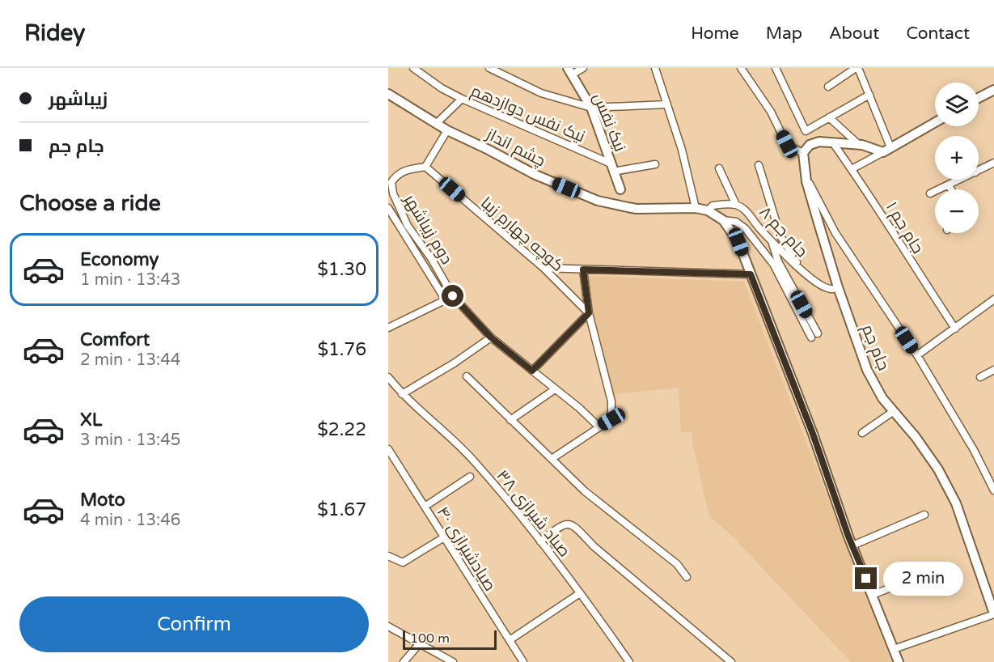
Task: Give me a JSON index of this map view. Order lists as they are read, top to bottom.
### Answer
{
  "streets": {
    "street": [
      "نیک نفس دوازدهم",
      "نیک نفس",
      "چشم انداز",
      "۱ جام جم",
      "دوم زیباشهر",
      "۸ جام جم",
      "کوچه چهارم زیبا",
      "جام جم",
      "صیاد شیرازی ۳۸",
      "۴۰ صیادشیرازی"
    ]
  },
  "crossings": [
    ["نیک نفس دوازدهم", "نیک نفس"],
    ["چشم انداز", "۸ جام جم"],
    ["دوم زیباشهر", "کوچه چهارم زیبا"],
    ["۸ جام جم", "جام جم"]
  ],
  "scale_bar": "100 m",
  "page": {
    "header": "Ridey",
    "nav": [
      "Home",
      "Map",
      "About",
      "Contact"
    ],
    "banner": ["زیباشهر", "جام جم"],
    "map_buttons": ["+", "−"],
    "heading": "Choose a ride",
    "list": [
      {
        "name": "Economy",
        "note": "1 min · 13:43",
        "value": "$1.30"
      },
      {
        "name": "Comfort",
        "note": "2 min · 13:44",
        "value": "$1.76"
      },
      {
        "name": "XL",
        "note": "3 min · 13:45",
        "value": "$2.22"
      },
      {
        "name": "Moto",
        "note": "4 min · 13:46",
        "value": "$1.67"
      }
    ],
    "bubble": "2 min",
    "buttons": "Confirm",
    "scale": "100 m"
  }
}
